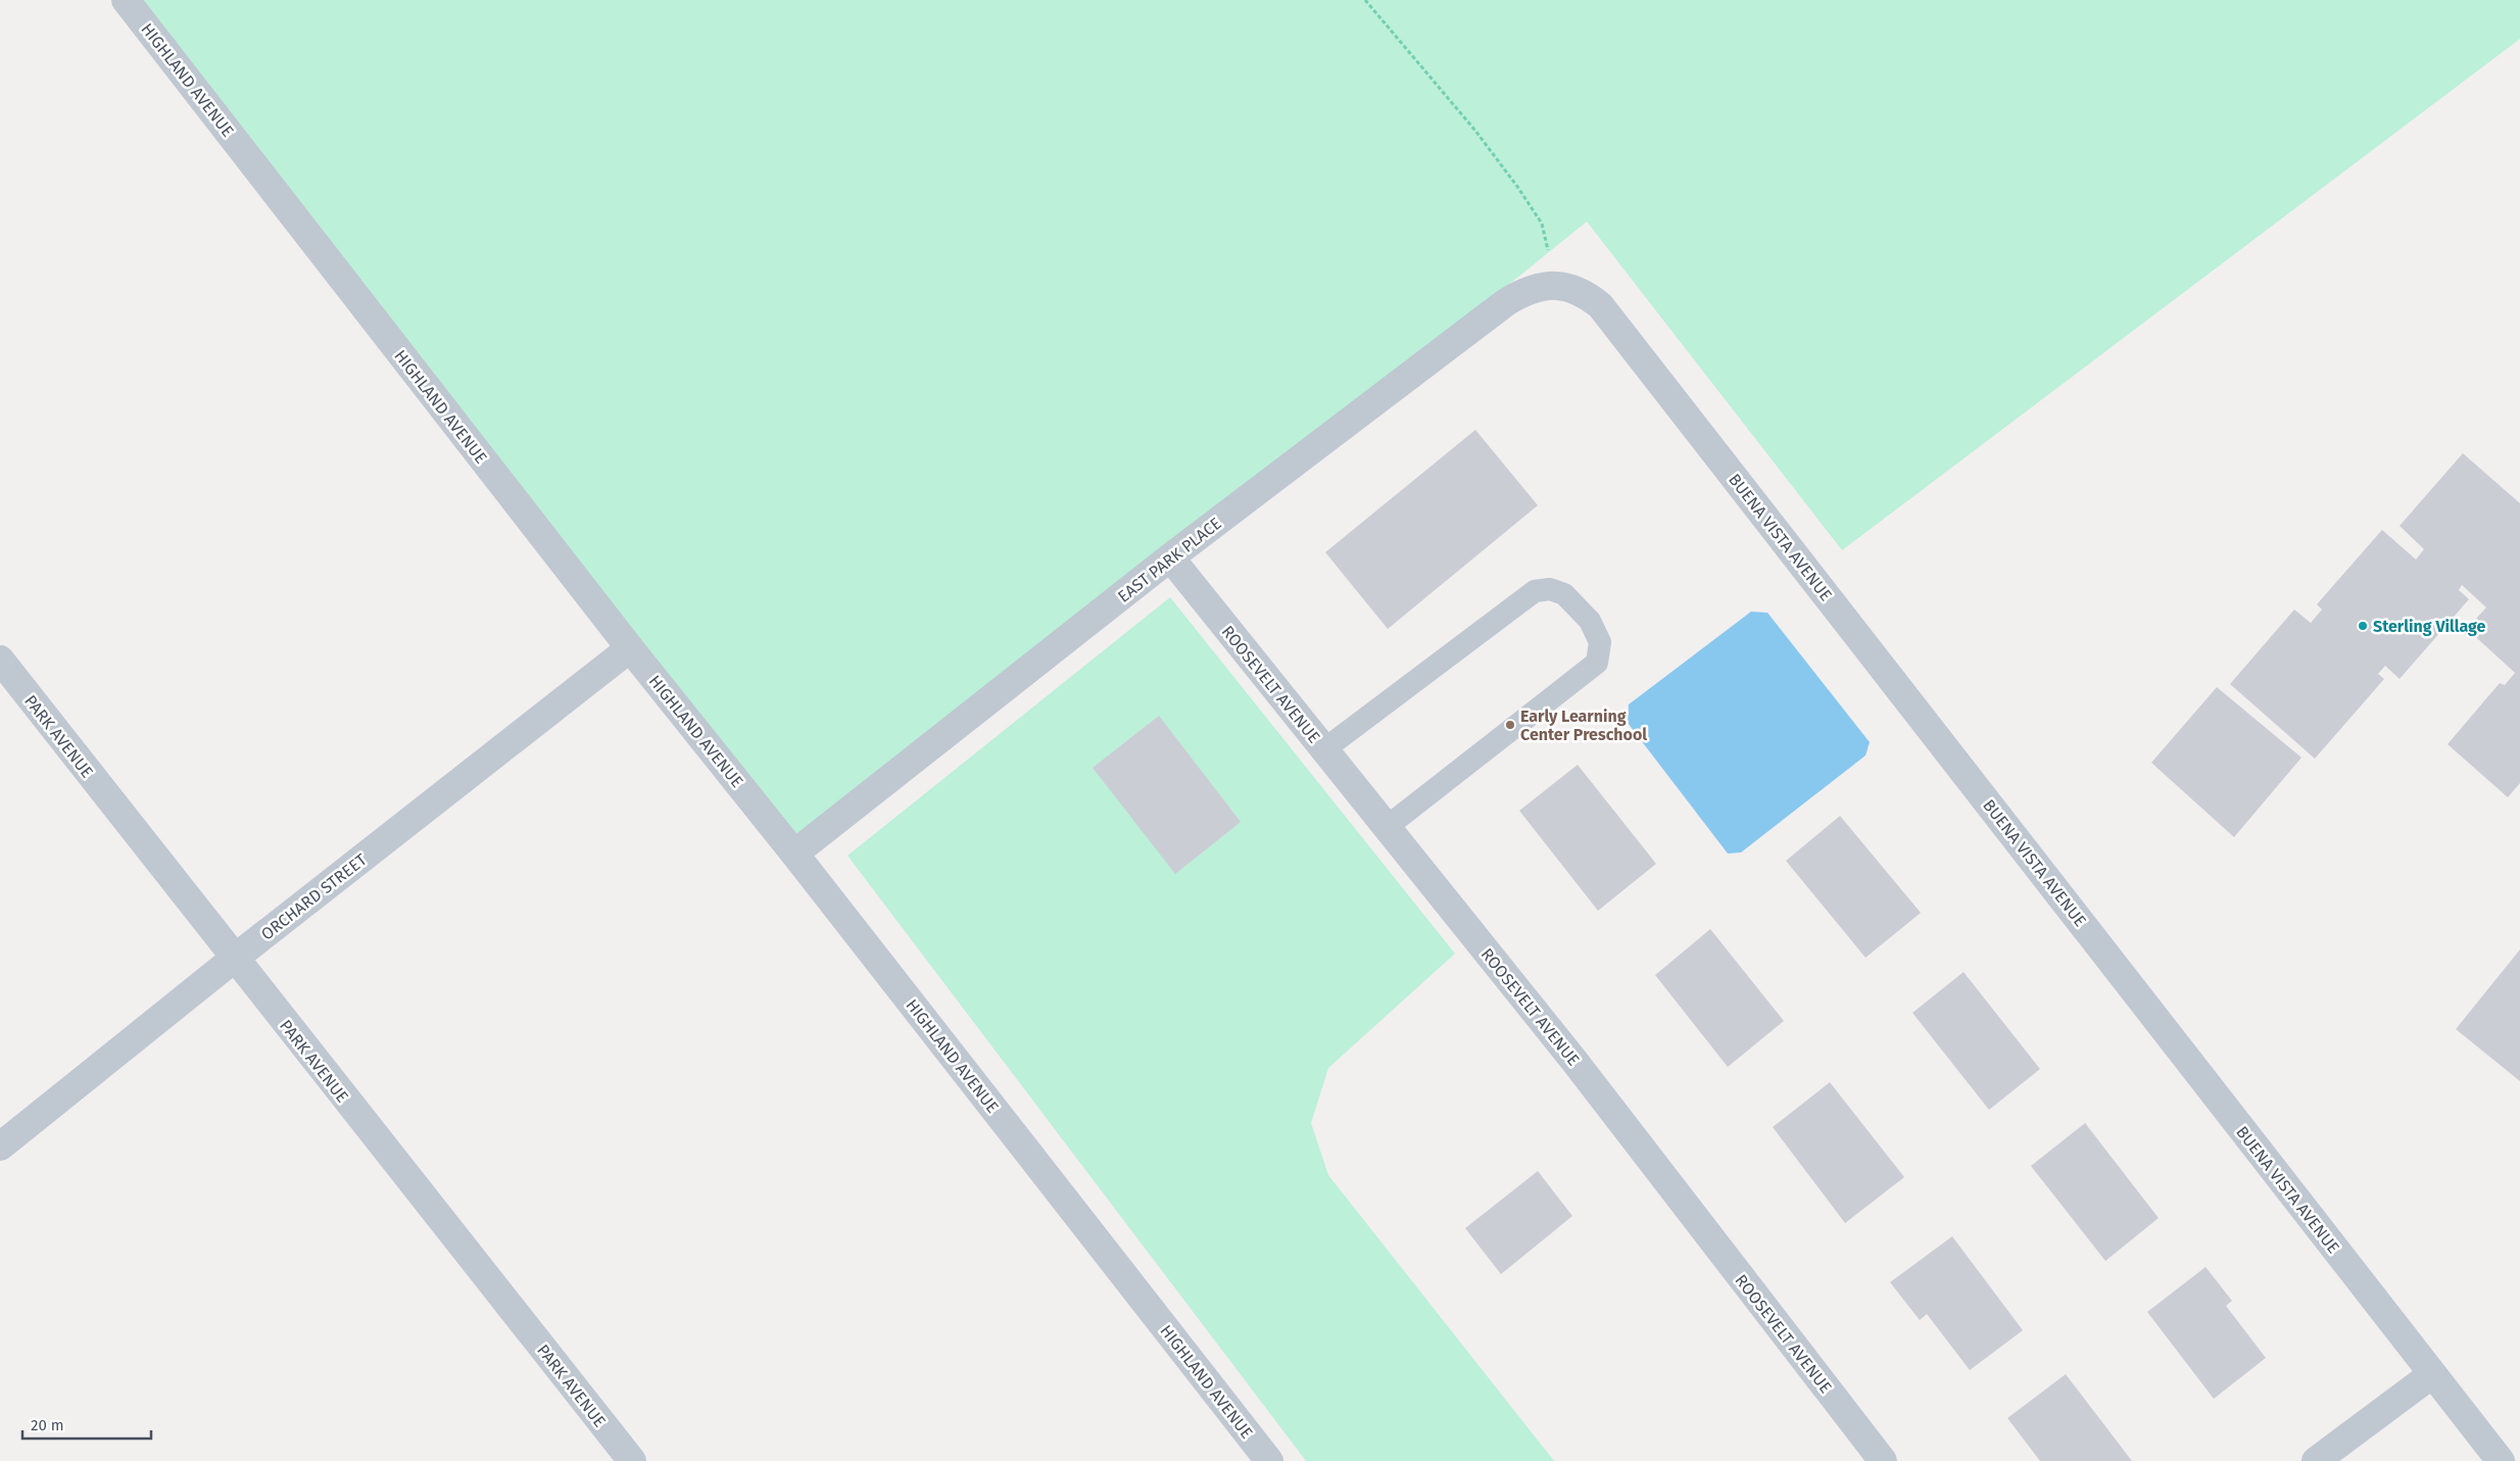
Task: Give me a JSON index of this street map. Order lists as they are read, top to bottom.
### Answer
{
  "streets": {
    "street": [
      "HIGHLAND AVENUE",
      "BUENA VISTA AVENUE",
      "EAST PARK PLACE",
      "ROOSEVELT AVENUE",
      "PARK AVENUE",
      "ORCHARD STREET"
    ]
  },
  "crossings": [
    ["HIGHLAND AVENUE", "EAST PARK PLACE"],
    ["HIGHLAND AVENUE", "ORCHARD STREET"],
    ["BUENA VISTA AVENUE", "EAST PARK PLACE"],
    ["EAST PARK PLACE", "ROOSEVELT AVENUE"],
    ["PARK AVENUE", "ORCHARD STREET"]
  ],
  "places": ["Sterling Village", "Early Learning Center Preschool"],
  "scale_bar": "20 m"
}
